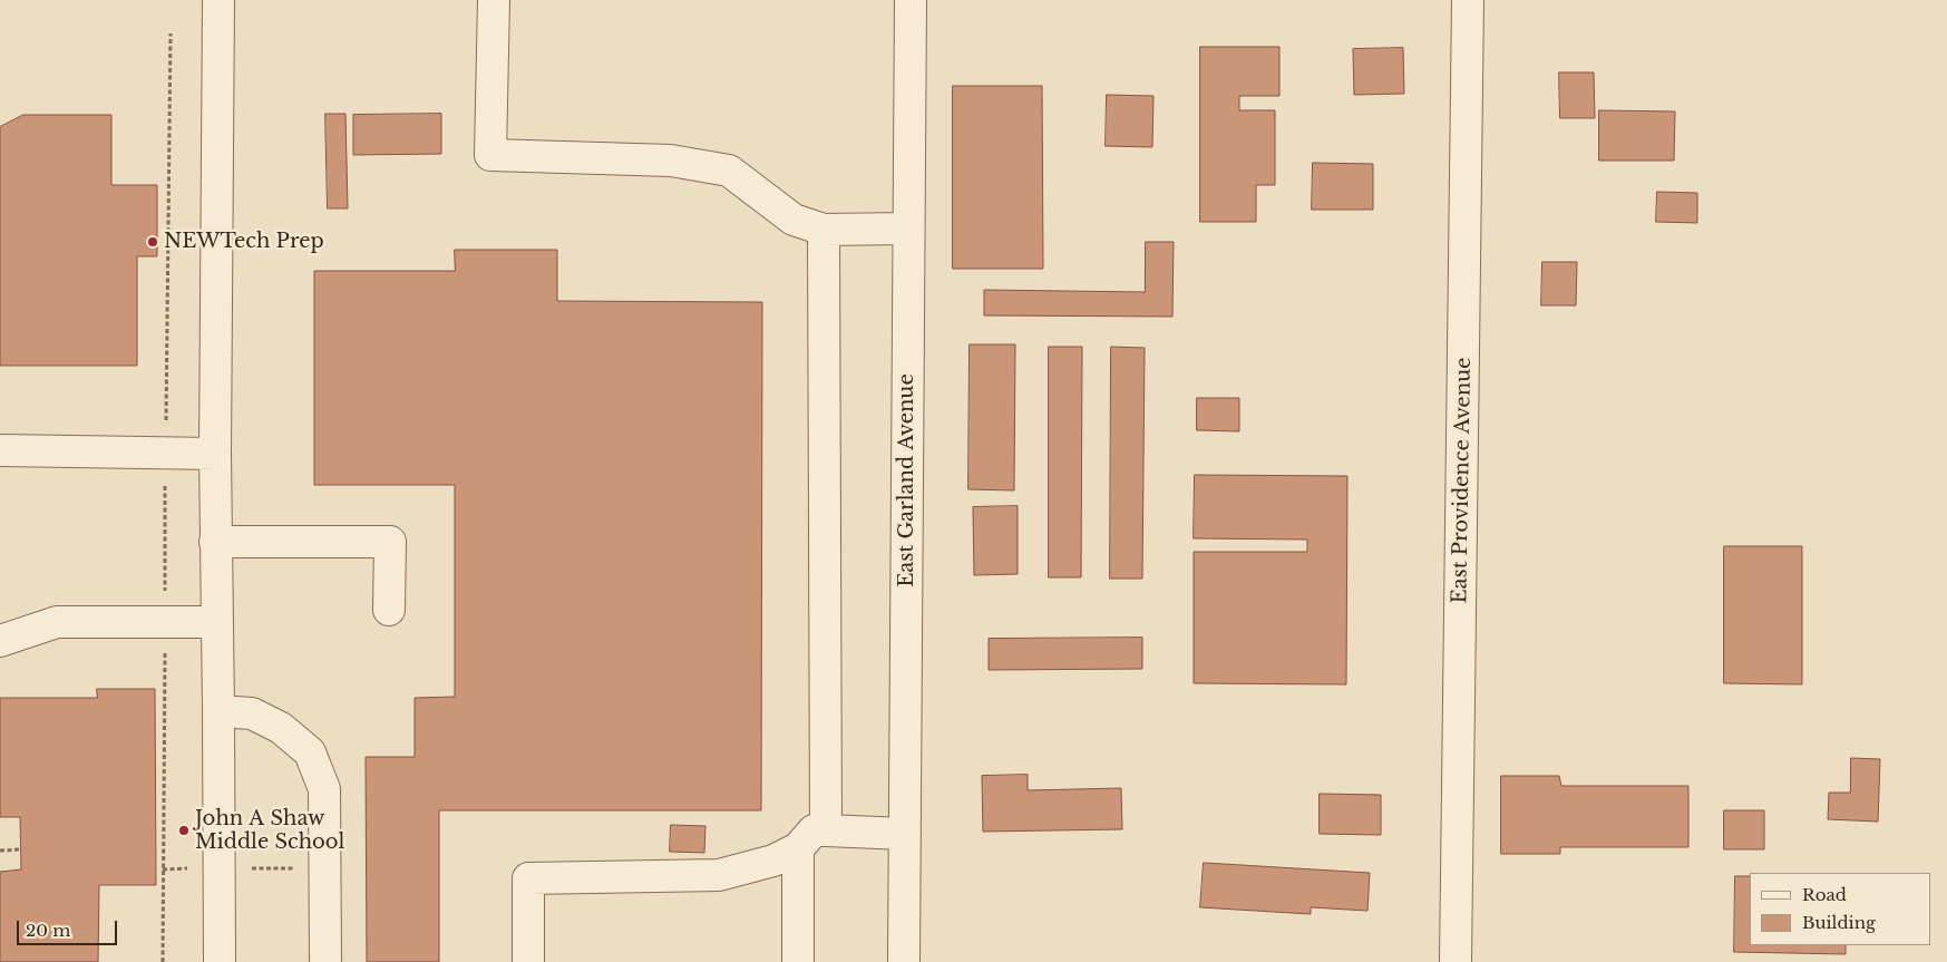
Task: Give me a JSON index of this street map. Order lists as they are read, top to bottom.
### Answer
{
  "streets": {
    "street": ["East Garland Avenue", "East Providence Avenue"]
  },
  "places": ["NEWTech Prep", "John A Shaw Middle School"],
  "legend": ["Road", "Building"],
  "scale_bar": "20 m"
}
